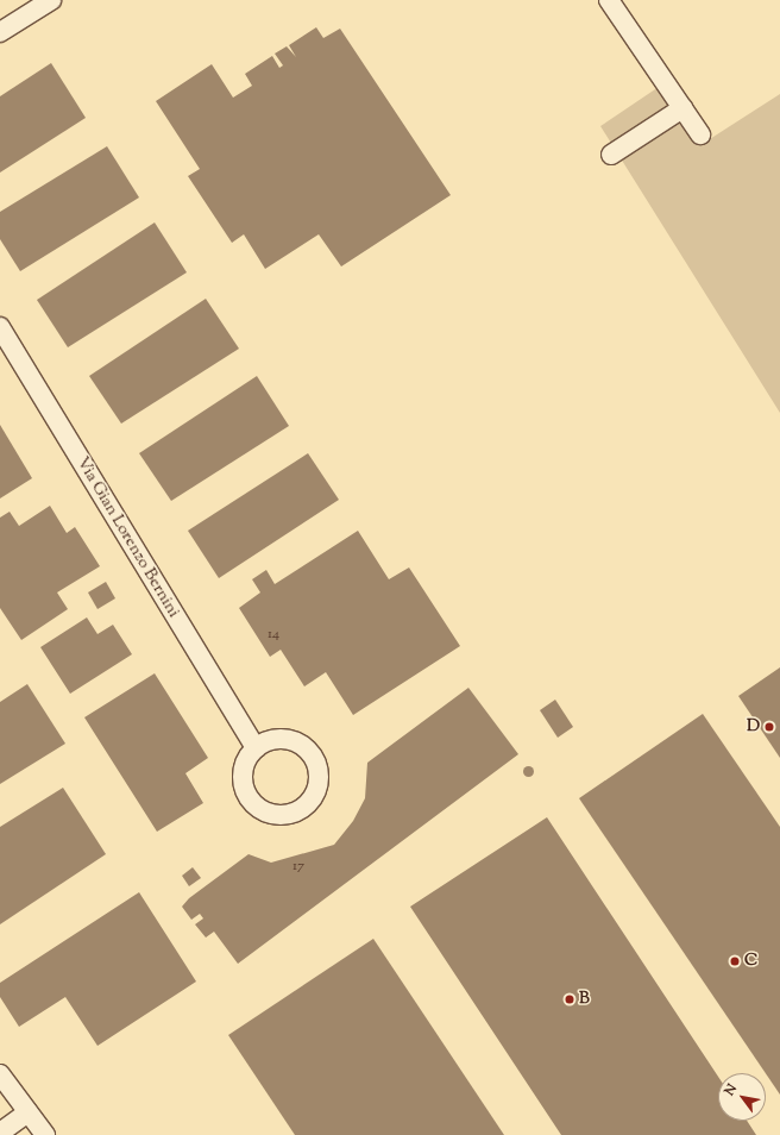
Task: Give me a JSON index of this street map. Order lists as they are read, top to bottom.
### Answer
{
  "streets": {
    "street": ["Via Gian Lorenzo Bernini"]
  },
  "places": ["D", "C", "B"],
  "house_numbers": ["14", "17"],
  "north": "top left"
}
